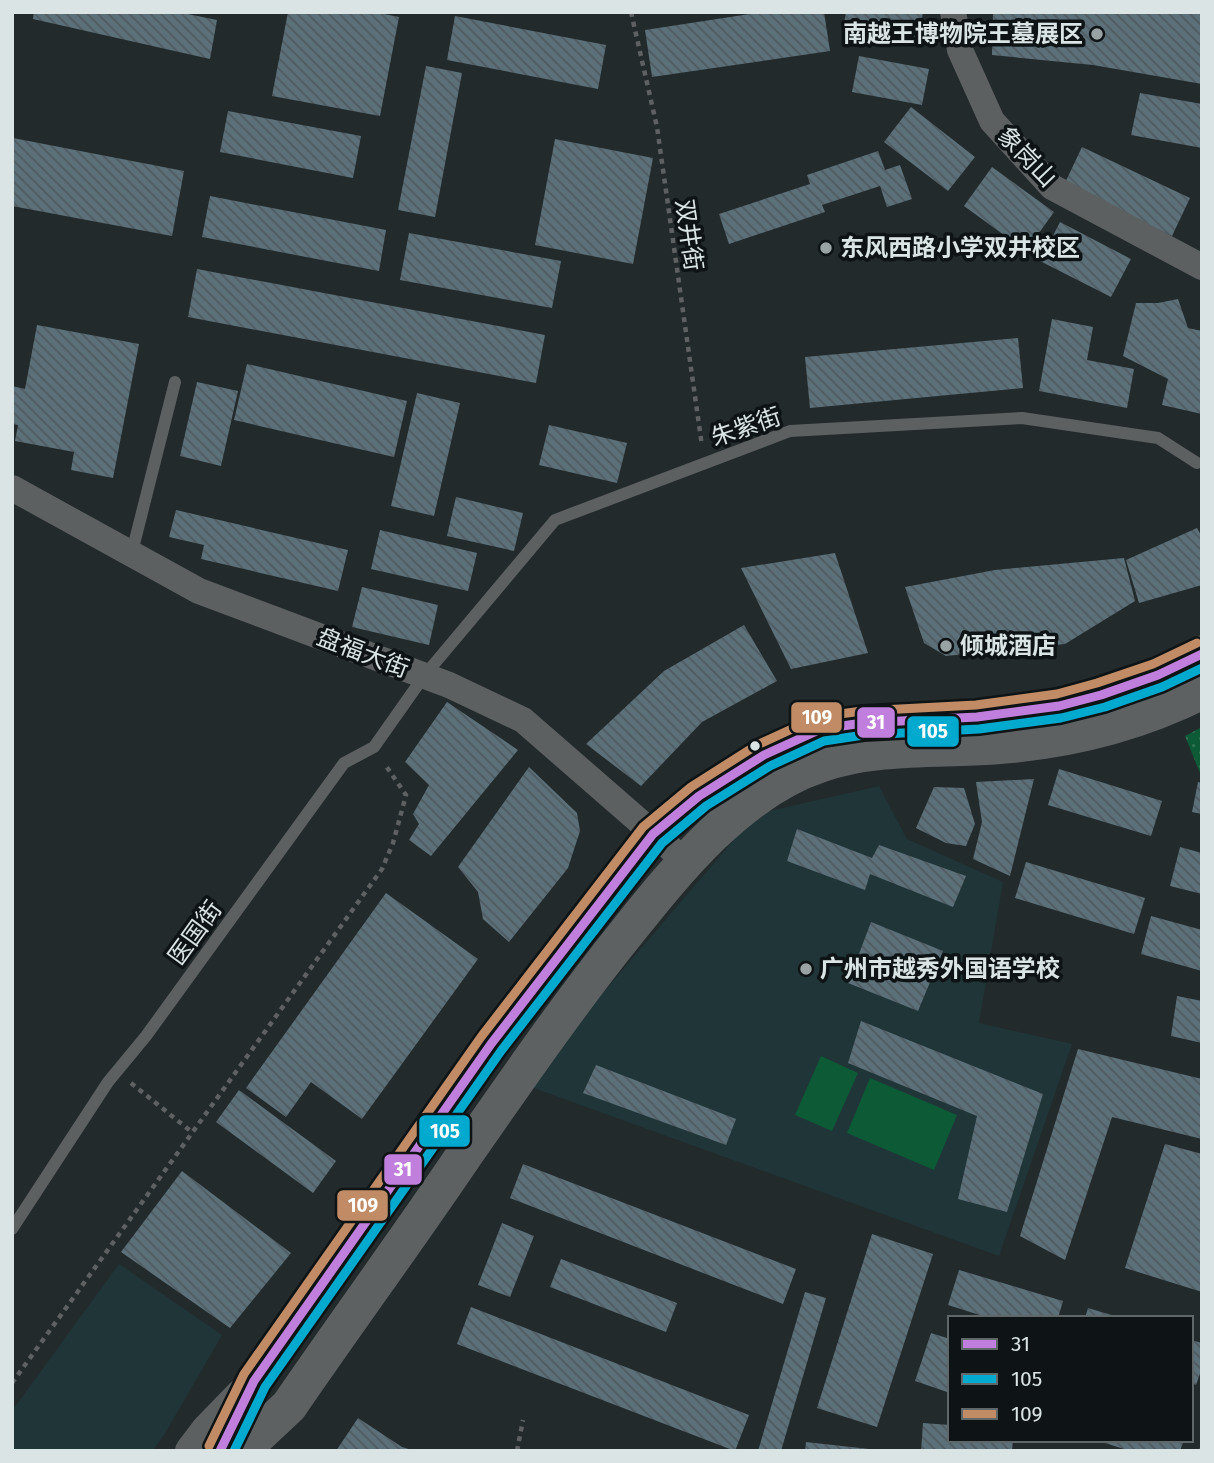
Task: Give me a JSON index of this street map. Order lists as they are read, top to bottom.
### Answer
{
  "streets": {
    "street": ["象岗山", "盘福大街"],
    "lane": ["朱紫街", "医国街"],
    "path": ["双井街"]
  },
  "crossings": [
    ["双井街", "朱紫街"],
    ["朱紫街", "盘福大街"],
    ["朱紫街", "医国街"],
    ["盘福大街", "医国街"]
  ],
  "places": [
    "南越王博物院王墓展区",
    "东风西路小学双井校区",
    "倾城酒店",
    "广州市越秀外国语学校"
  ],
  "lines": ["transit line 109", "transit line 31", "transit line 105"],
  "legend": ["31", "105", "109"]
}
